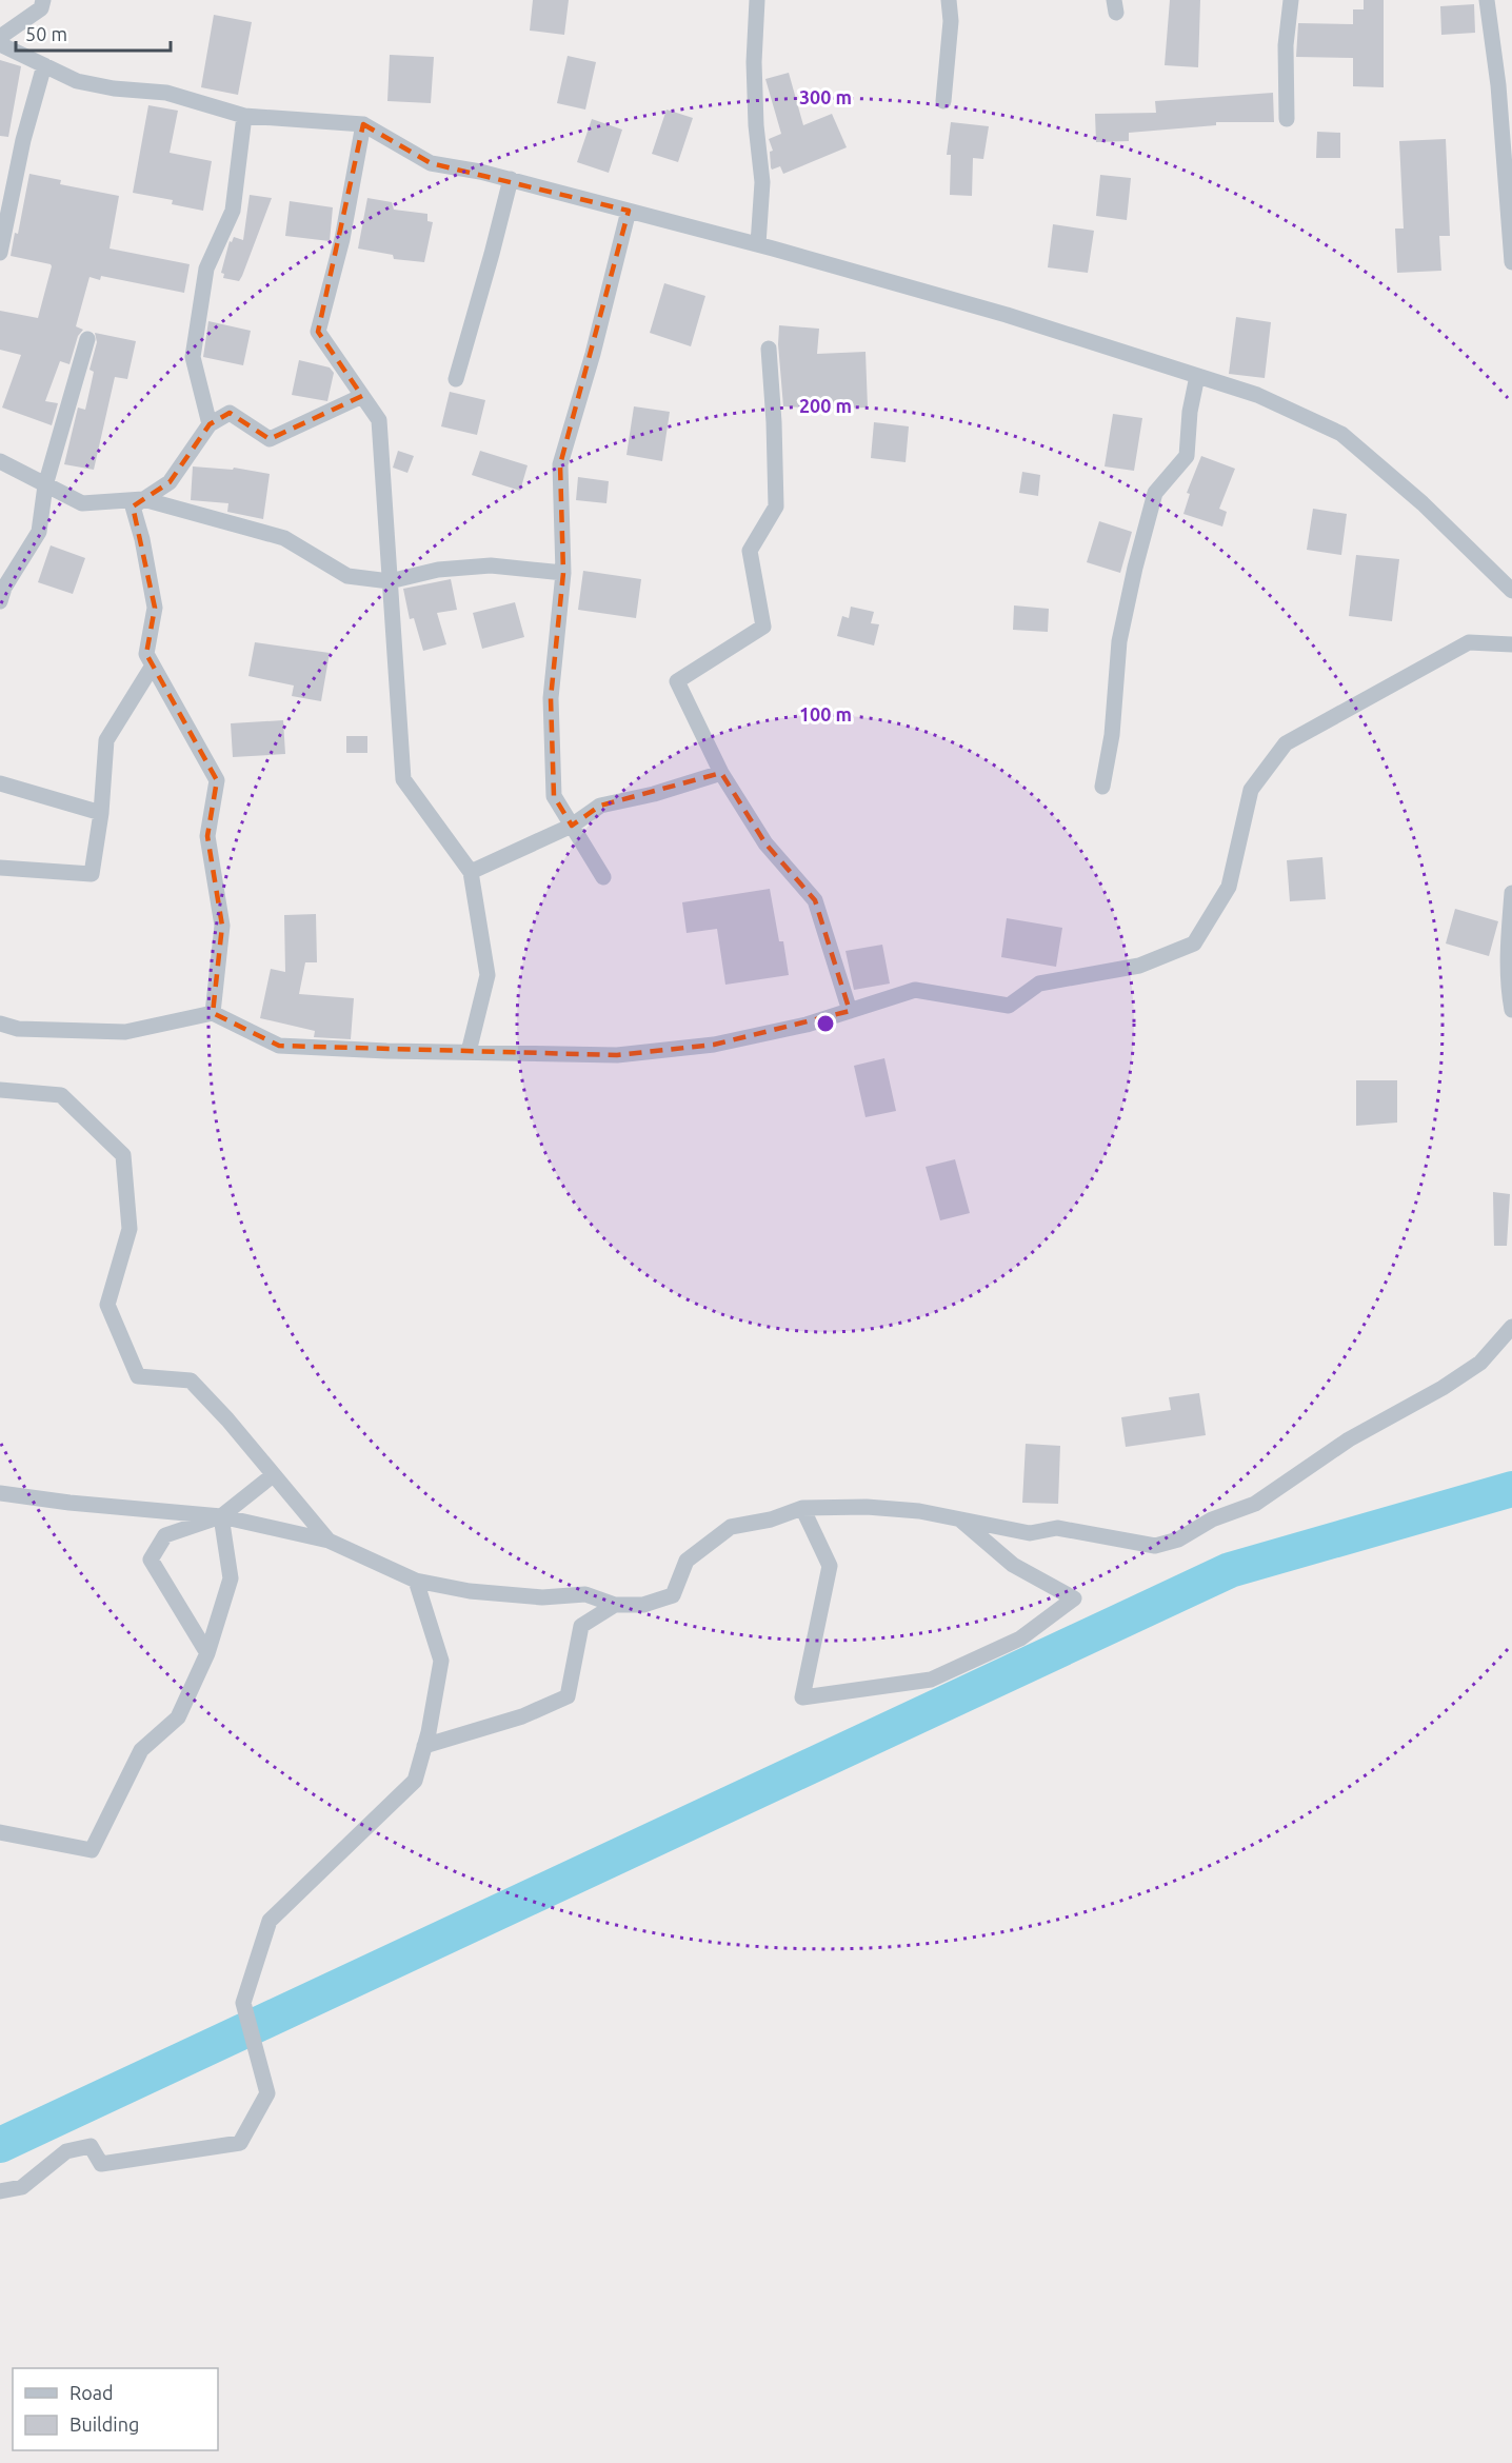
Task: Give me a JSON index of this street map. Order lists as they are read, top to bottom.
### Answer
{
  "legend": ["Road", "Building"],
  "scale_bar": "50 m",
  "rings": ["300 m", "200 m", "100 m"]
}
